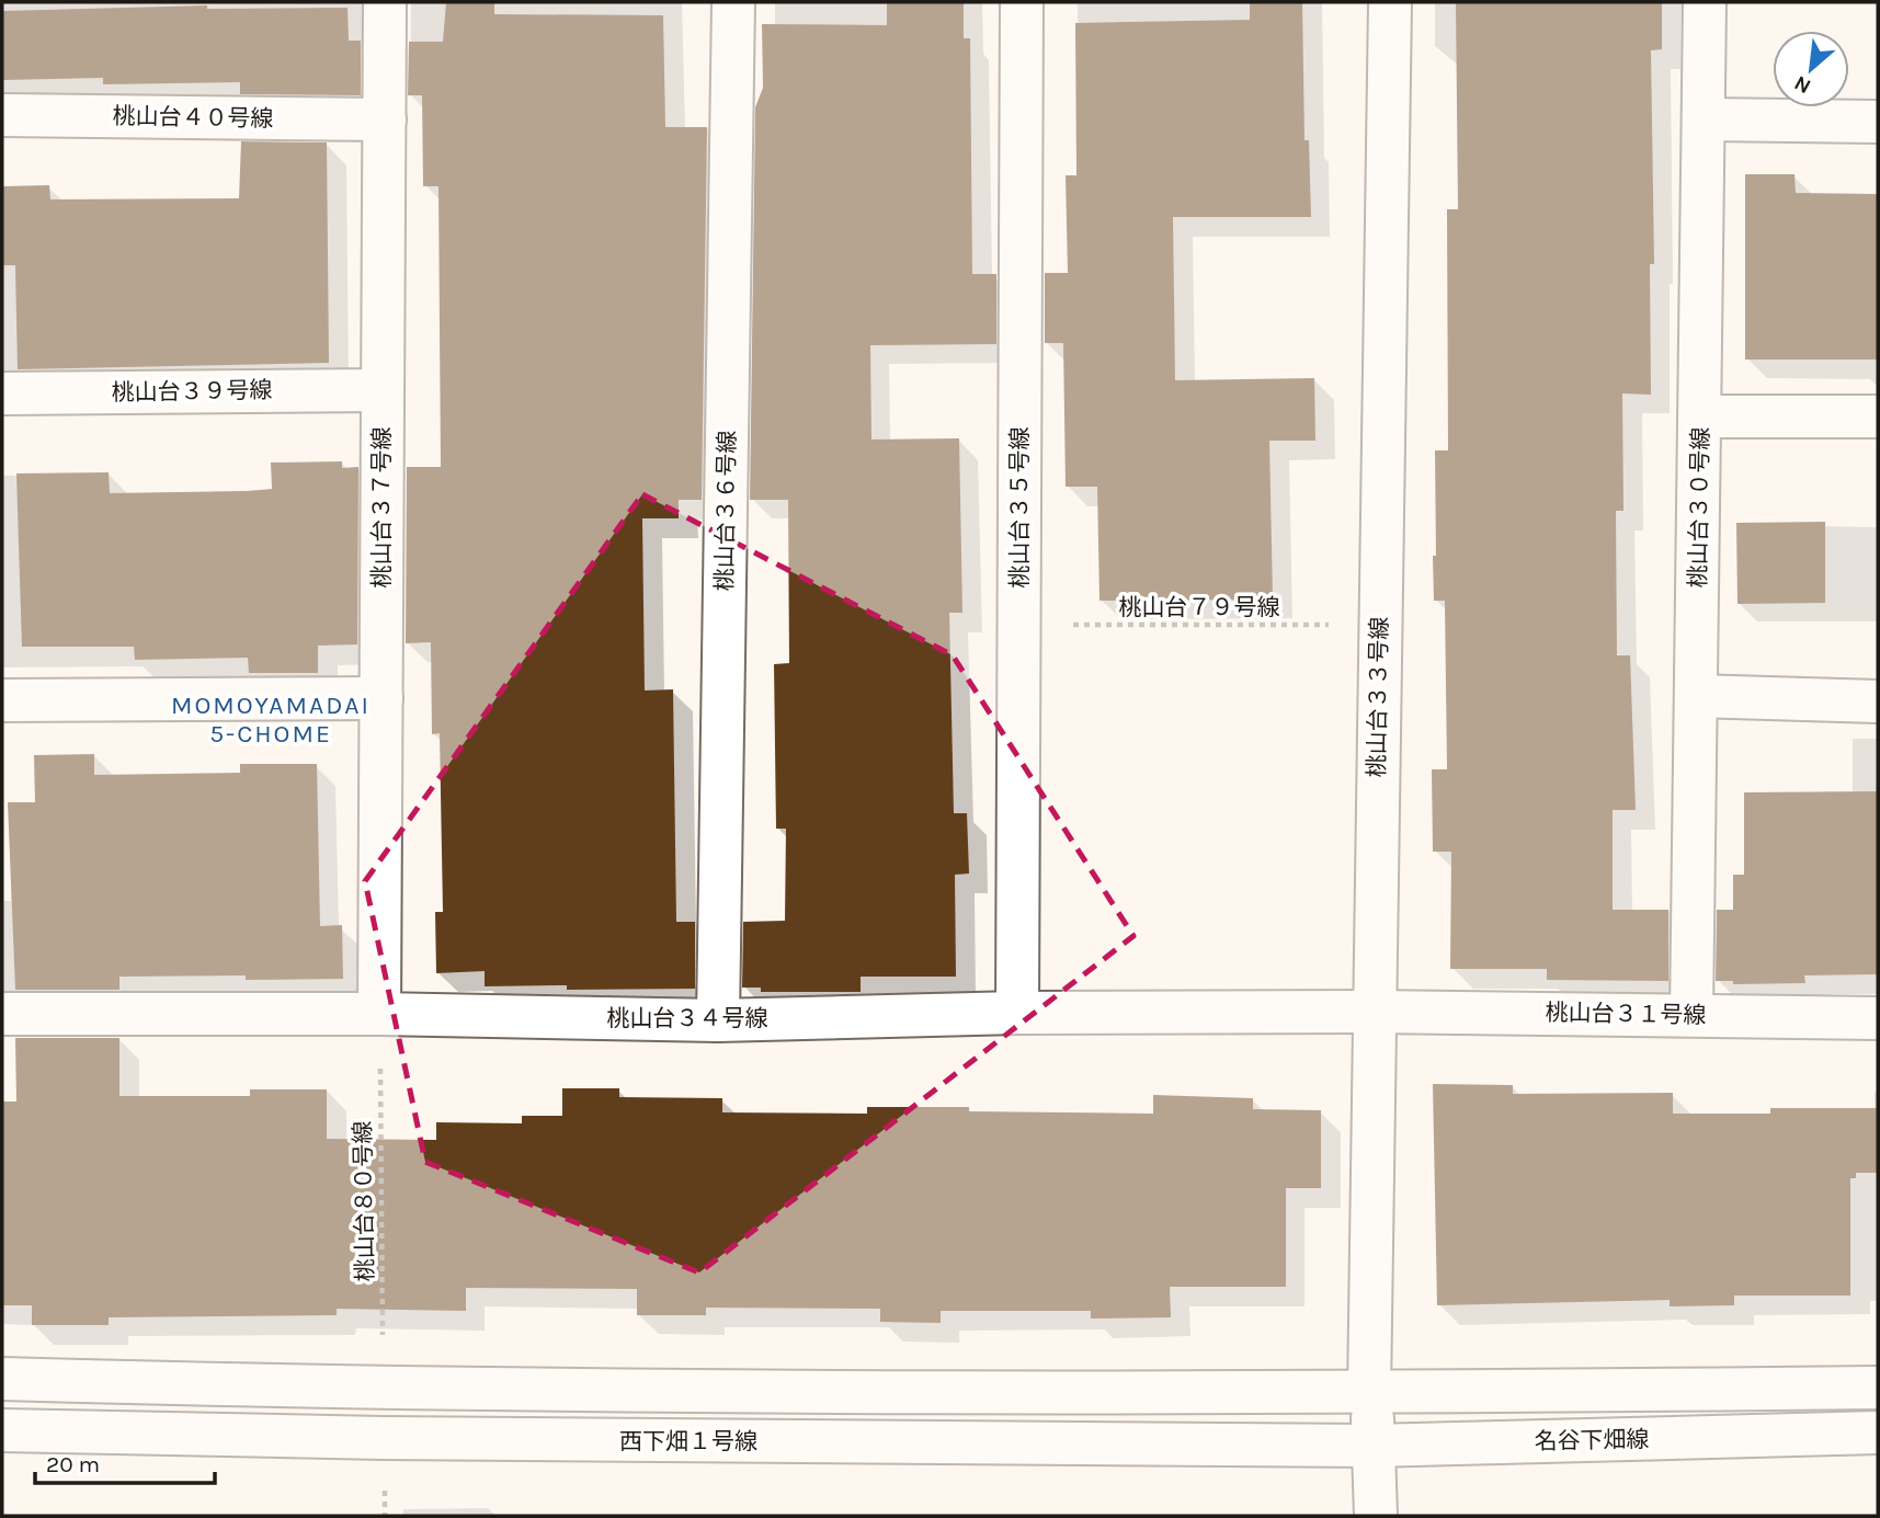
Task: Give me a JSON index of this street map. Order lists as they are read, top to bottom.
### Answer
{
  "streets": {
    "street": [
      "桃山台４０号線",
      "桃山台３９号線",
      "桃山台３７号線",
      "桃山台３５号線",
      "桃山台３０号線",
      "桃山台３６号線",
      "桃山台３３号線",
      "桃山台３１号線",
      "桃山台３４号線",
      "名谷下畑線",
      "西下畑１号線"
    ],
    "path": ["桃山台７９号線", "桃山台８０号線"]
  },
  "crossings": [
    ["桃山台４０号線", "桃山台３７号線"],
    ["桃山台３９号線", "桃山台３７号線"],
    ["桃山台３７号線", "桃山台３４号線"],
    ["桃山台３７号線", "桃山台８０号線"],
    ["桃山台３５号線", "桃山台７９号線"],
    ["桃山台３５号線", "桃山台３４号線"],
    ["桃山台３０号線", "桃山台３１号線"],
    ["桃山台３６号線", "桃山台３４号線"],
    ["桃山台７９号線", "桃山台３３号線"],
    ["桃山台３３号線", "桃山台３１号線"],
    ["桃山台３３号線", "桃山台３４号線"],
    ["桃山台３３号線", "名谷下畑線"],
    ["桃山台３３号線", "西下畑１号線"],
    ["桃山台３１号線", "桃山台３４号線"],
    ["桃山台３４号線", "桃山台８０号線"],
    ["名谷下畑線", "西下畑１号線"]
  ],
  "districts": ["MOMOYAMADAI 5-CHOME"],
  "scale_bar": "20 m",
  "north": "bottom left"
}
